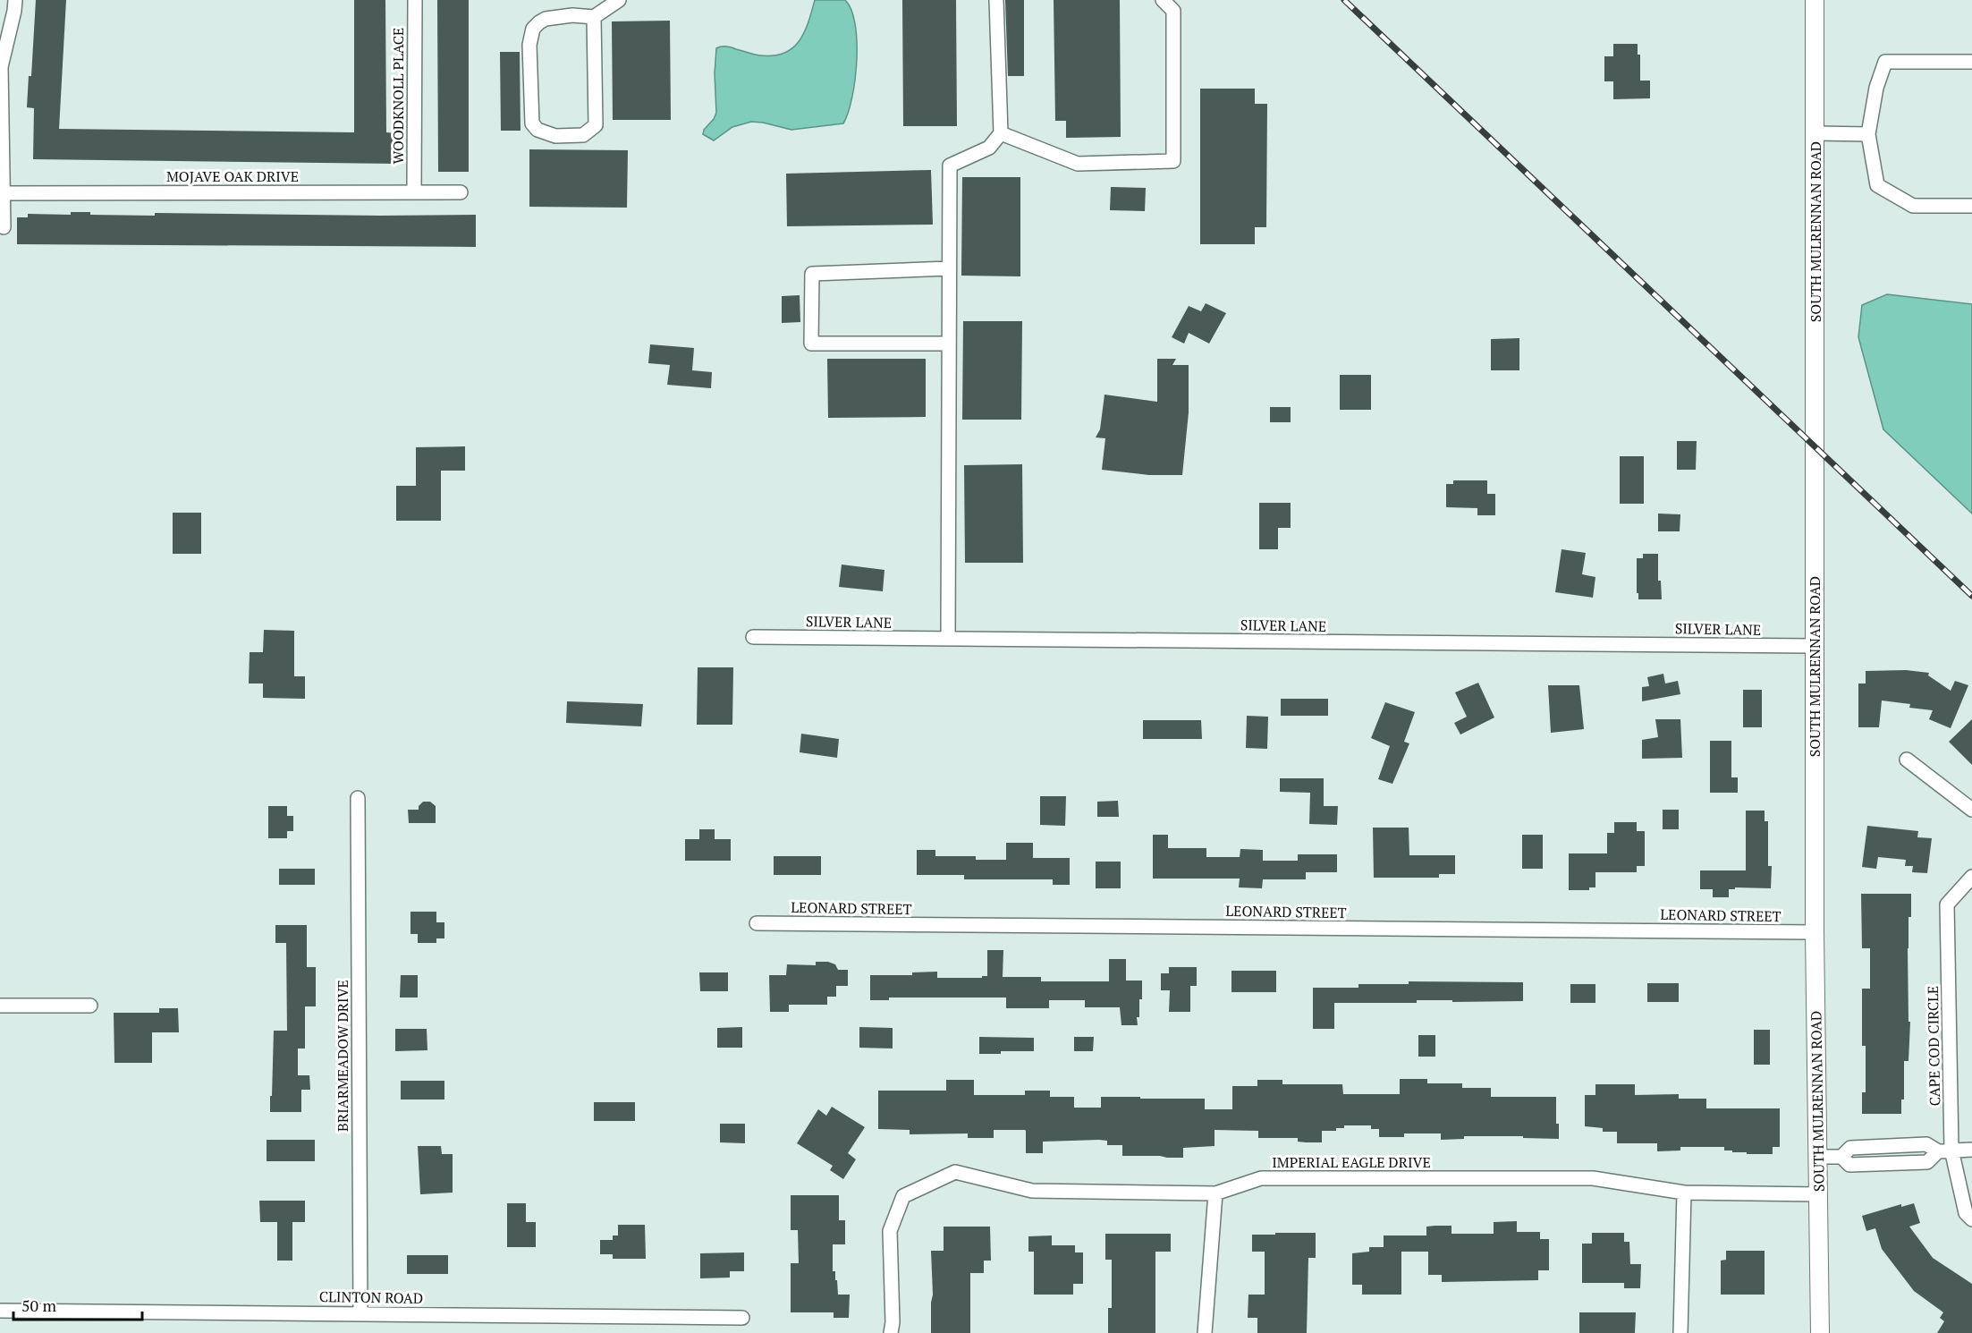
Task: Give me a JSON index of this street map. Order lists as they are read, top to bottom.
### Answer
{
  "streets": {
    "street": [
      "WOODKNOLL PLACE",
      "MOJAVE OAK DRIVE",
      "SOUTH MULRENNAN ROAD",
      "SILVER LANE",
      "LEONARD STREET",
      "CAPE COD CIRCLE",
      "BRIARMEADOW DRIVE",
      "IMPERIAL EAGLE DRIVE",
      "CLINTON ROAD"
    ]
  },
  "crossings": [
    ["WOODKNOLL PLACE", "MOJAVE OAK DRIVE"],
    ["SOUTH MULRENNAN ROAD", "SILVER LANE"],
    ["SOUTH MULRENNAN ROAD", "LEONARD STREET"],
    ["SOUTH MULRENNAN ROAD", "IMPERIAL EAGLE DRIVE"],
    ["BRIARMEADOW DRIVE", "CLINTON ROAD"]
  ],
  "scale_bar": "50 m"
}
